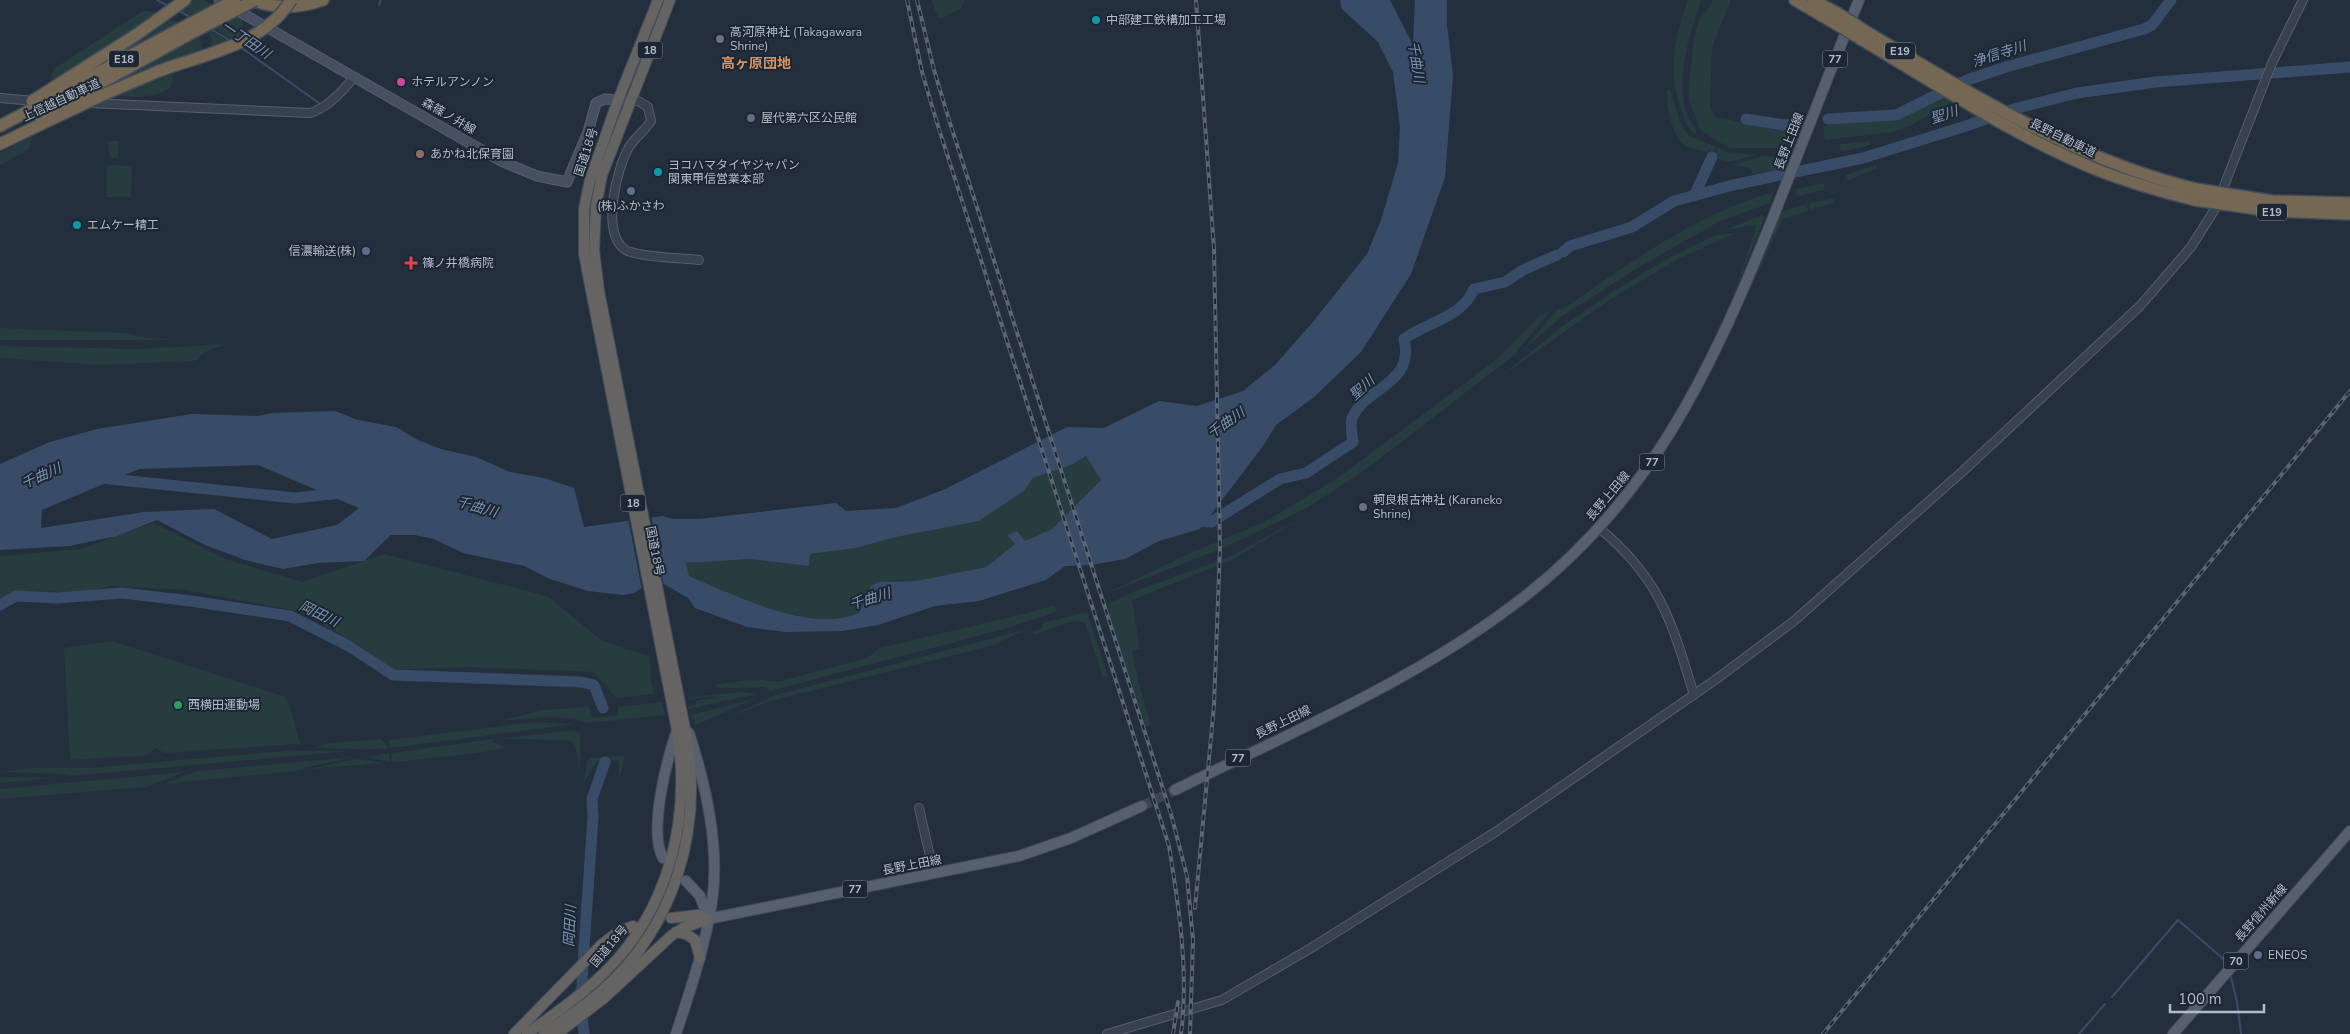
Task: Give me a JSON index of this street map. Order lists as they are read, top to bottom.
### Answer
{
  "streets": {
    "highway": [
      "18",
      "E19",
      "E18",
      "上信越自動車道",
      "長野自動車道",
      "国道18号"
    ],
    "main road": [
      "77",
      "森篠ノ井線",
      "長野上田線",
      "長野信州新線",
      "70"
    ]
  },
  "crossings": [
    ["森篠ノ井線", "国道18号"]
  ],
  "districts": ["高ヶ原団地"],
  "water": [
    "一丁田川",
    "浄信寺川",
    "千曲川",
    "聖川",
    "岡田川"
  ],
  "places": {
    "other": [
      "中部建工鉄構加工工場",
      "高河原神社 (Takagawara Shrine)",
      "ホテルアンノン",
      "屋代第六区公民館",
      "あかね北保育園",
      "ヨコハマタイヤジャパン 関東甲信営業本部",
      "(株)ふかさわ",
      "エムケー精工",
      "信濃輸送(株)",
      "軻良根古神社 (Karaneko Shrine)",
      "西横田運動場",
      "ENEOS"
    ],
    "health": ["篠ノ井橋病院"]
  },
  "scale_bar": "100 m"
}
